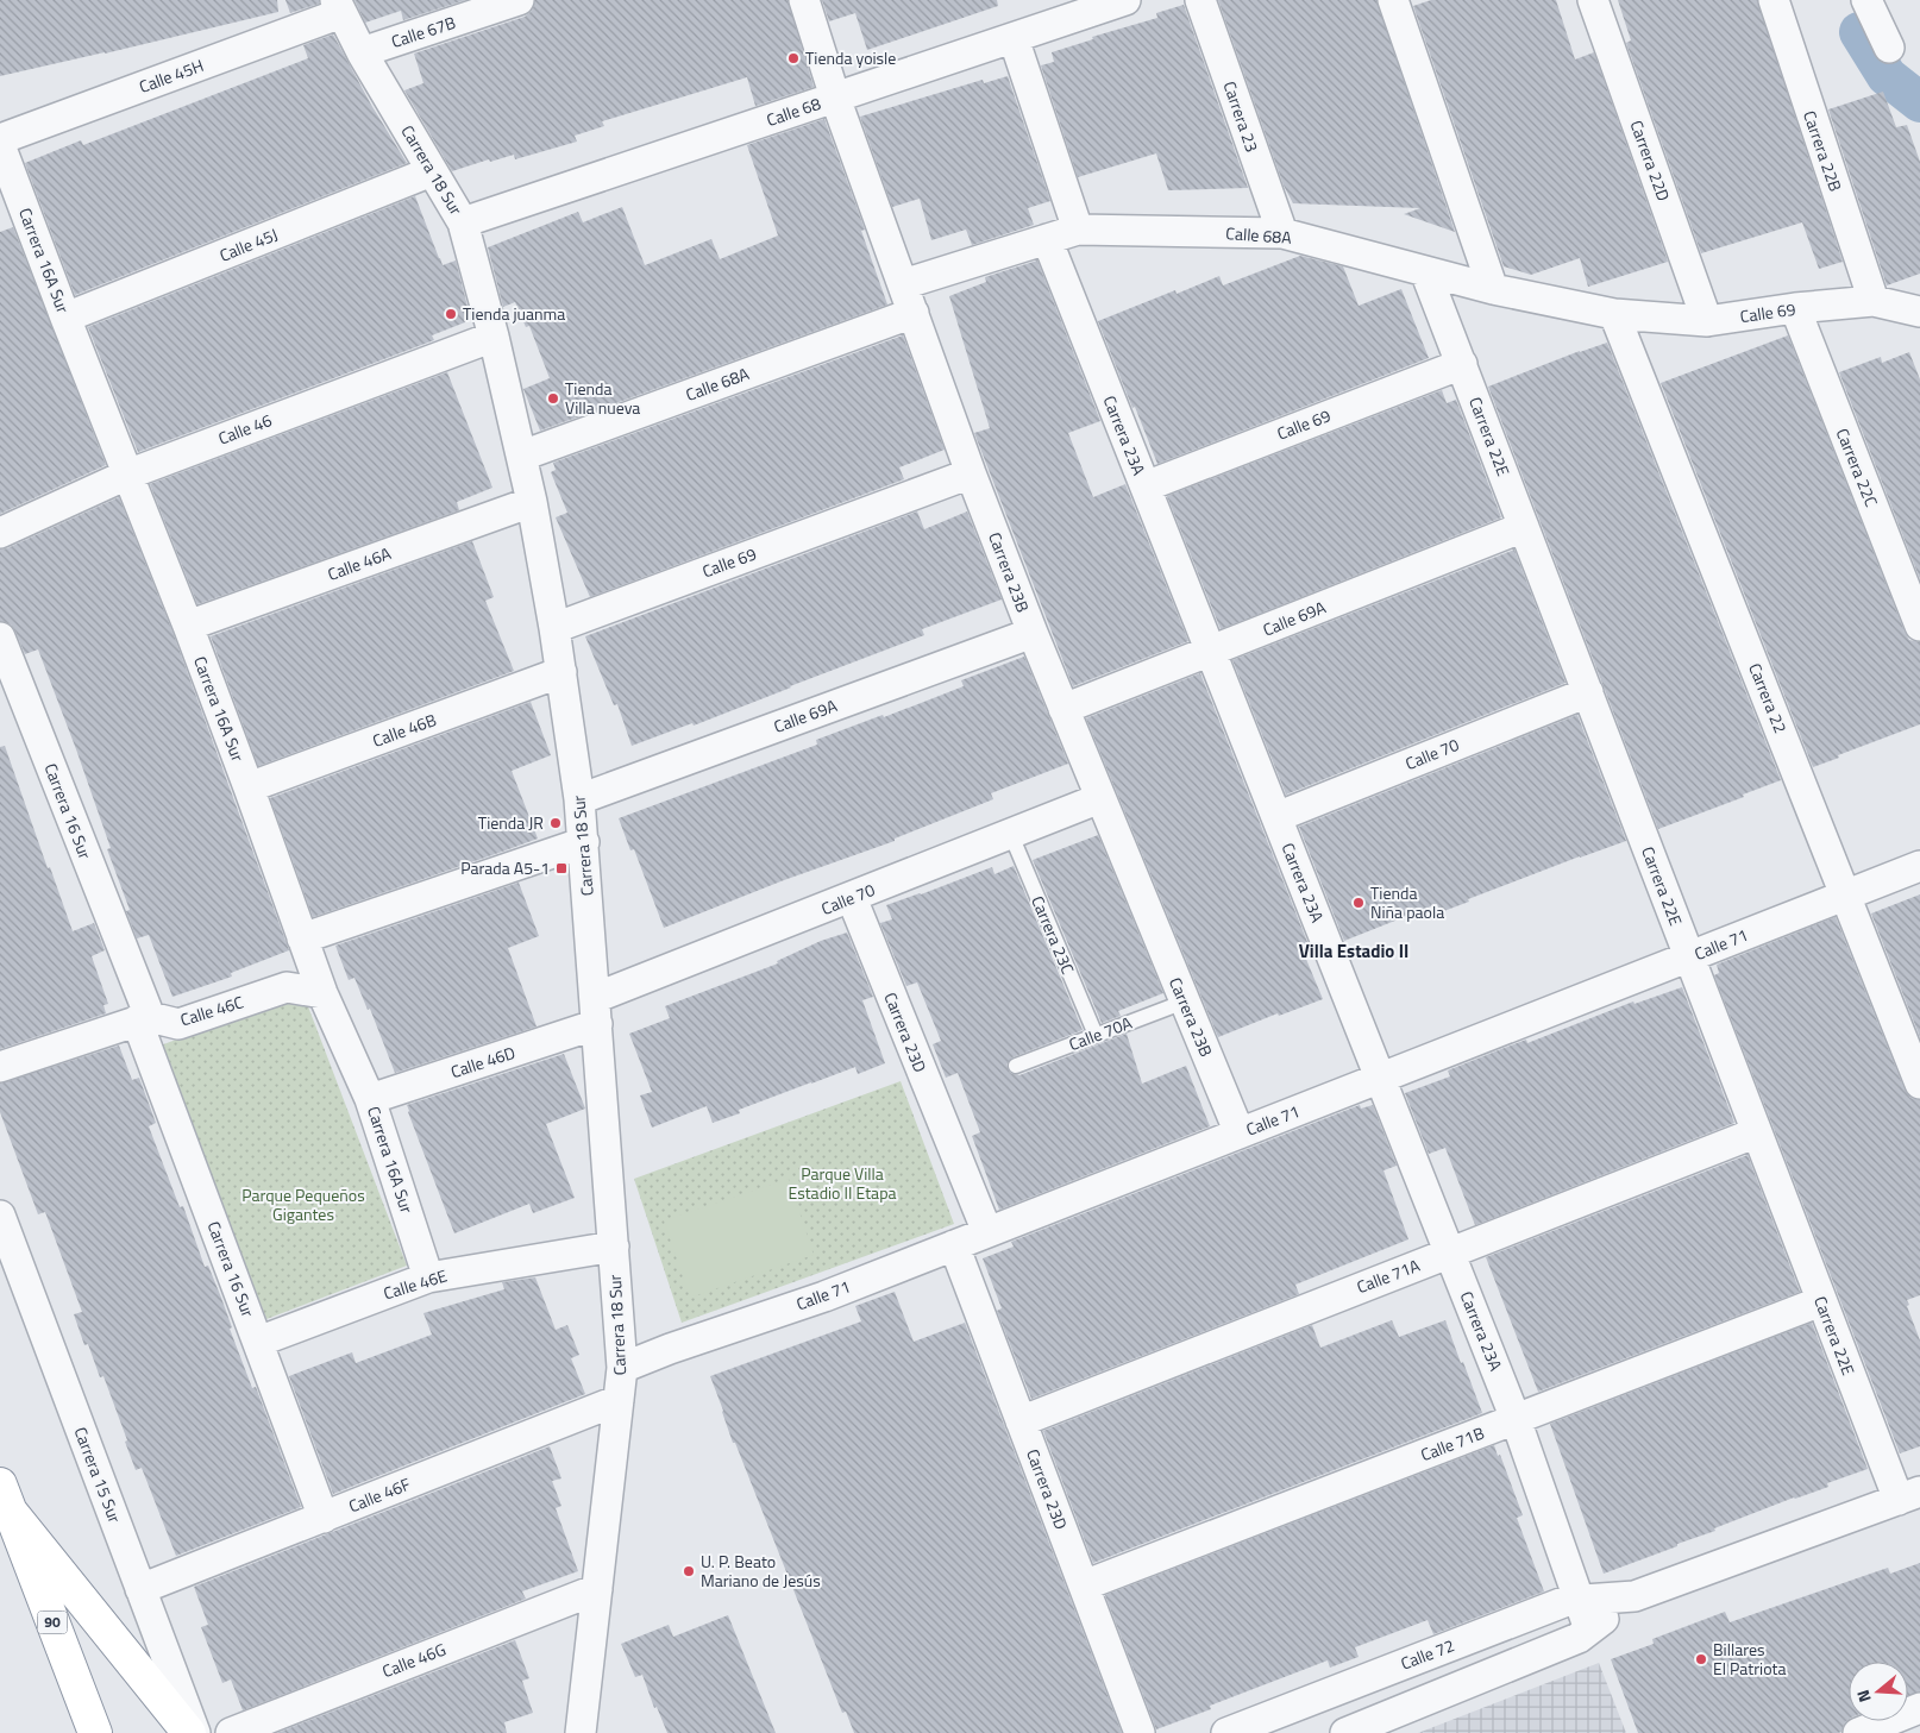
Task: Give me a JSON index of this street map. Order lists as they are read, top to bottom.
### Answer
{
  "streets": {
    "highway": ["90"],
    "street": [
      "Calle 67B",
      "Calle 45H",
      "Calle 68",
      "Carrera 23",
      "Carrera 22B",
      "Carrera 22D",
      "Carrera 18 Sur",
      "Calle 68A",
      "Calle 45J",
      "Carrera 16A Sur",
      "Calle 69",
      "Calle 46",
      "Carrera 23A",
      "Carrera 22E",
      "Carrera 22C",
      "Calle 46A",
      "Carrera 23B",
      "Calle 69A",
      "Carrera 22",
      "Calle 46B",
      "Calle 70",
      "Carrera 16 Sur",
      "Calle 71",
      "Calle 46C",
      "Carrera 23D",
      "Calle 46D",
      "Calle 71A",
      "Calle 46E",
      "Calle 71B",
      "Carrera 15 Sur",
      "Calle 46F",
      "Calle 72",
      "Calle 46G"
    ],
    "lane": ["Carrera 23C", "Calle 70A"]
  },
  "crossings": [
    ["Calle 67B", "Carrera 18 Sur"],
    ["Calle 45H", "Carrera 18 Sur"],
    ["Calle 68", "Carrera 18 Sur"],
    ["Calle 68", "Carrera 23B"],
    ["Carrera 23", "Calle 68A"],
    ["Carrera 22B", "Calle 69"],
    ["Carrera 22D", "Calle 69"],
    ["Carrera 18 Sur", "Calle 68A"],
    ["Carrera 18 Sur", "Calle 45J"],
    ["Carrera 18 Sur", "Calle 69"],
    ["Carrera 18 Sur", "Calle 46"],
    ["Carrera 18 Sur", "Calle 46A"],
    ["Carrera 18 Sur", "Calle 69A"],
    ["Carrera 18 Sur", "Calle 46B"],
    ["Carrera 18 Sur", "Calle 70"],
    ["Carrera 18 Sur", "Calle 71"],
    ["Carrera 18 Sur", "Calle 46D"],
    ["Carrera 18 Sur", "Calle 46E"],
    ["Carrera 18 Sur", "Calle 46F"],
    ["Carrera 18 Sur", "Calle 46G"],
    ["Calle 68A", "Calle 69"],
    ["Calle 68A", "Carrera 23A"],
    ["Calle 68A", "Carrera 22E"],
    ["Calle 68A", "Carrera 23B"],
    ["Calle 68A", "Carrera 22"],
    ["Calle 45J", "Carrera 16A Sur"],
    ["Carrera 16A Sur", "Calle 46"],
    ["Carrera 16A Sur", "Calle 46A"],
    ["Carrera 16A Sur", "Calle 46B"],
    ["Carrera 16A Sur", "Calle 46C"],
    ["Carrera 16A Sur", "Calle 46D"],
    ["Carrera 16A Sur", "Calle 46E"],
    ["Calle 69", "Carrera 23A"],
    ["Calle 69", "Carrera 22E"],
    ["Calle 69", "Carrera 22C"],
    ["Calle 69", "Carrera 23B"],
    ["Calle 69", "Carrera 22"],
    ["Carrera 23A", "Calle 69A"],
    ["Carrera 23A", "Calle 70"],
    ["Carrera 23A", "Calle 71"],
    ["Carrera 23A", "Calle 71A"],
    ["Carrera 23A", "Calle 71B"],
    ["Carrera 23A", "Calle 72"],
    ["Carrera 22E", "Calle 69A"],
    ["Carrera 22E", "Calle 70"],
    ["Carrera 22E", "Calle 71"],
    ["Carrera 22E", "Calle 71A"],
    ["Carrera 22E", "Calle 71B"],
    ["Carrera 22E", "Calle 72"],
    ["Carrera 23B", "Calle 69A"],
    ["Carrera 23B", "Calle 70"],
    ["Carrera 23B", "Calle 71"],
    ["Carrera 23B", "Calle 70A"],
    ["Carrera 22", "Calle 71"],
    ["Calle 70", "Carrera 23C"],
    ["Calle 70", "Carrera 23D"],
    ["Calle 70", "Calle 46D"],
    ["Carrera 16 Sur", "Calle 46C"],
    ["Carrera 16 Sur", "Calle 46E"],
    ["Carrera 16 Sur", "Calle 46F"],
    ["Carrera 23C", "Calle 70A"],
    ["Calle 71", "Carrera 23D"],
    ["Carrera 23D", "Calle 71A"],
    ["Carrera 23D", "Calle 71B"],
    ["Carrera 15 Sur", "Calle 46F"]
  ],
  "districts": ["Villa Estadio II"],
  "parks": ["Parque Villa Estadio II Etapa", "Parque Pequeños Gigantes"],
  "places": {
    "other": [
      "Tienda yoisle",
      "Tienda juanma",
      "Tienda Villa nueva",
      "Tienda JR",
      "Tienda Niña paola",
      "U. P. Beato Mariano de Jesús",
      "Billares El Patriota"
    ],
    "transit": ["Parada A5-1"]
  },
  "north": "left"
}
